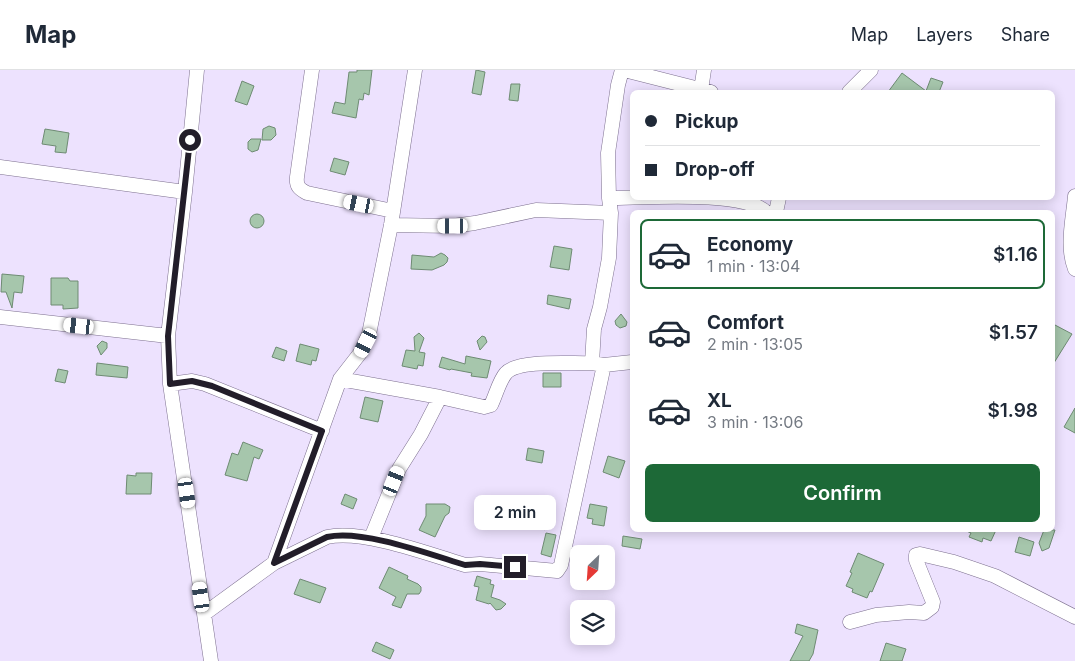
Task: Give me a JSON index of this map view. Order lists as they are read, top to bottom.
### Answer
{
  "north": "bottom left",
  "page": {
    "header": "Map",
    "nav": ["Map", "Layers", "Share"],
    "banner": ["Pickup", "Drop-off"],
    "list": [
      {
        "name": "Economy",
        "note": "1 min · 13:04",
        "value": "$1.16"
      },
      {
        "name": "Comfort",
        "note": "2 min · 13:05",
        "value": "$1.57"
      },
      {
        "name": "XL",
        "note": "3 min · 13:06",
        "value": "$1.98"
      }
    ],
    "buttons": "Confirm",
    "bubble": "2 min"
  }
}
